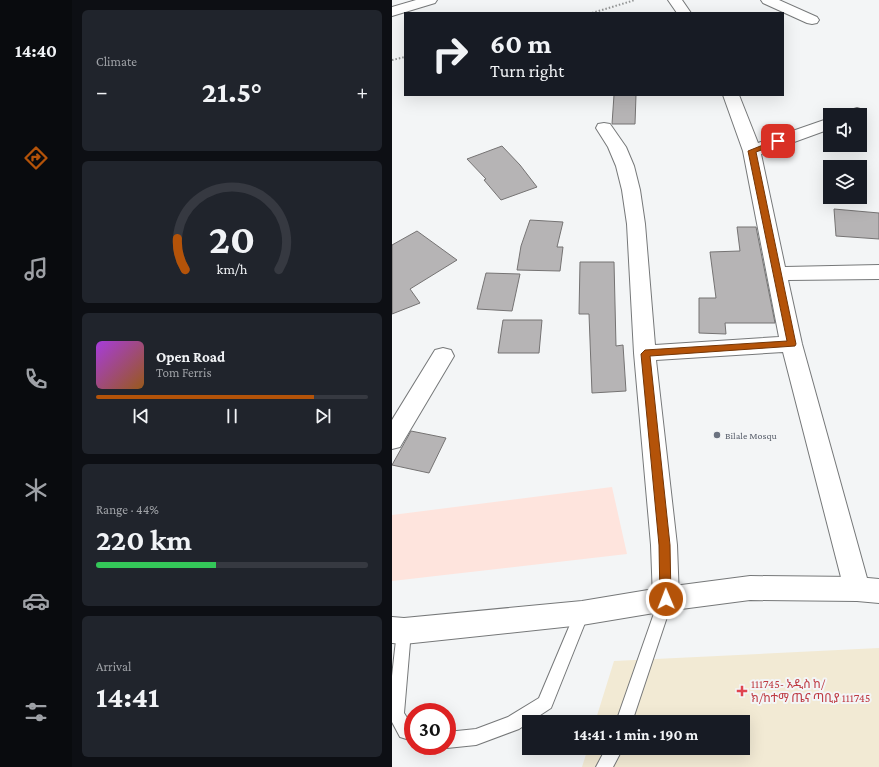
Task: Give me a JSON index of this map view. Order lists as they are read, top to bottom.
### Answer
{
  "places": {
    "other": ["Bilale Mosqu"],
    "health": ["111745- አዲስ ከ/ ክ/ከተማ ጤና ጣቢያ 111745"]
  },
  "page": {
    "tabs": "14:40",
    "tile": [
      "Climate",
      ["Range · 44%", "220 km"],
      ["Arrival", "14:41"]
    ],
    "turn": ["60 m", "Turn right"],
    "heat": ["−", "21.5°", "+"],
    "song": ["Open Road", "Tom Ferris"],
    "limit": "30",
    "trip": "14:41 · 1 min · 190 m",
    "gauge": ["20", "km/h"]
  }
}
